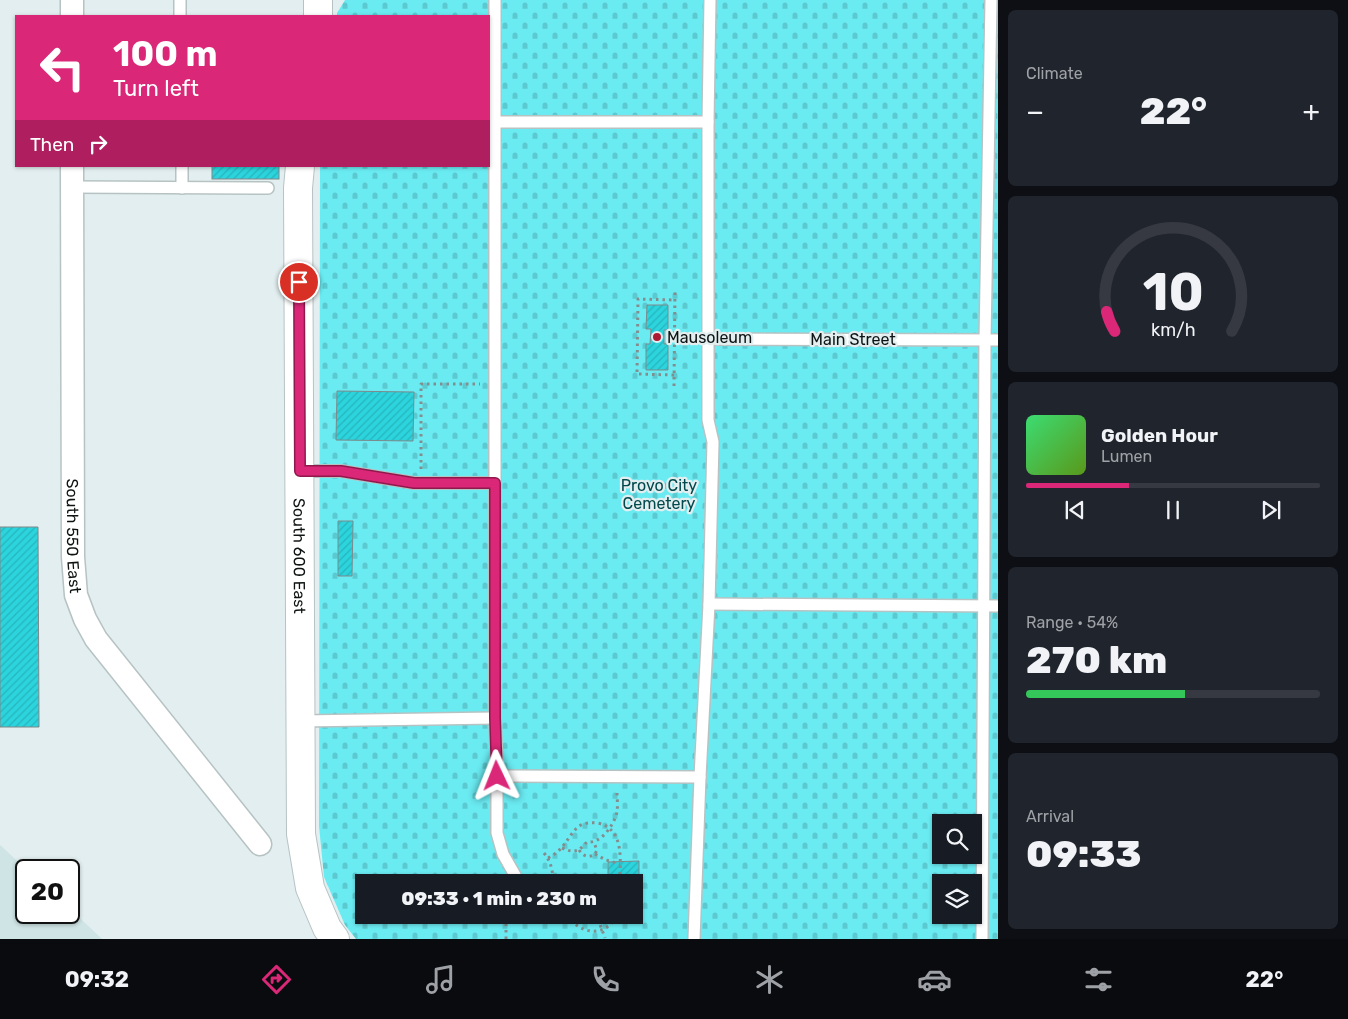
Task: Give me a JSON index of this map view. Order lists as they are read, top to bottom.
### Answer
{
  "streets": {
    "street": ["South 550 East", "South 600 East"],
    "lane": ["Main Street"]
  },
  "parks": ["Provo City Cemetery"],
  "places": ["Mausoleum"],
  "page": {
    "tile": [
      "Climate",
      ["Range · 54%", "270 km"],
      ["Arrival", "09:33"]
    ],
    "turn": ["100 m", "Turn left"],
    "heat": ["−", "22°", "+"],
    "then": "Then",
    "song": ["Golden Hour", "Lumen"],
    "limit": "20",
    "trip": "09:33 · 1 min · 230 m",
    "tabs": ["09:32", "22°"],
    "gauge": ["10", "km/h"]
  }
}
